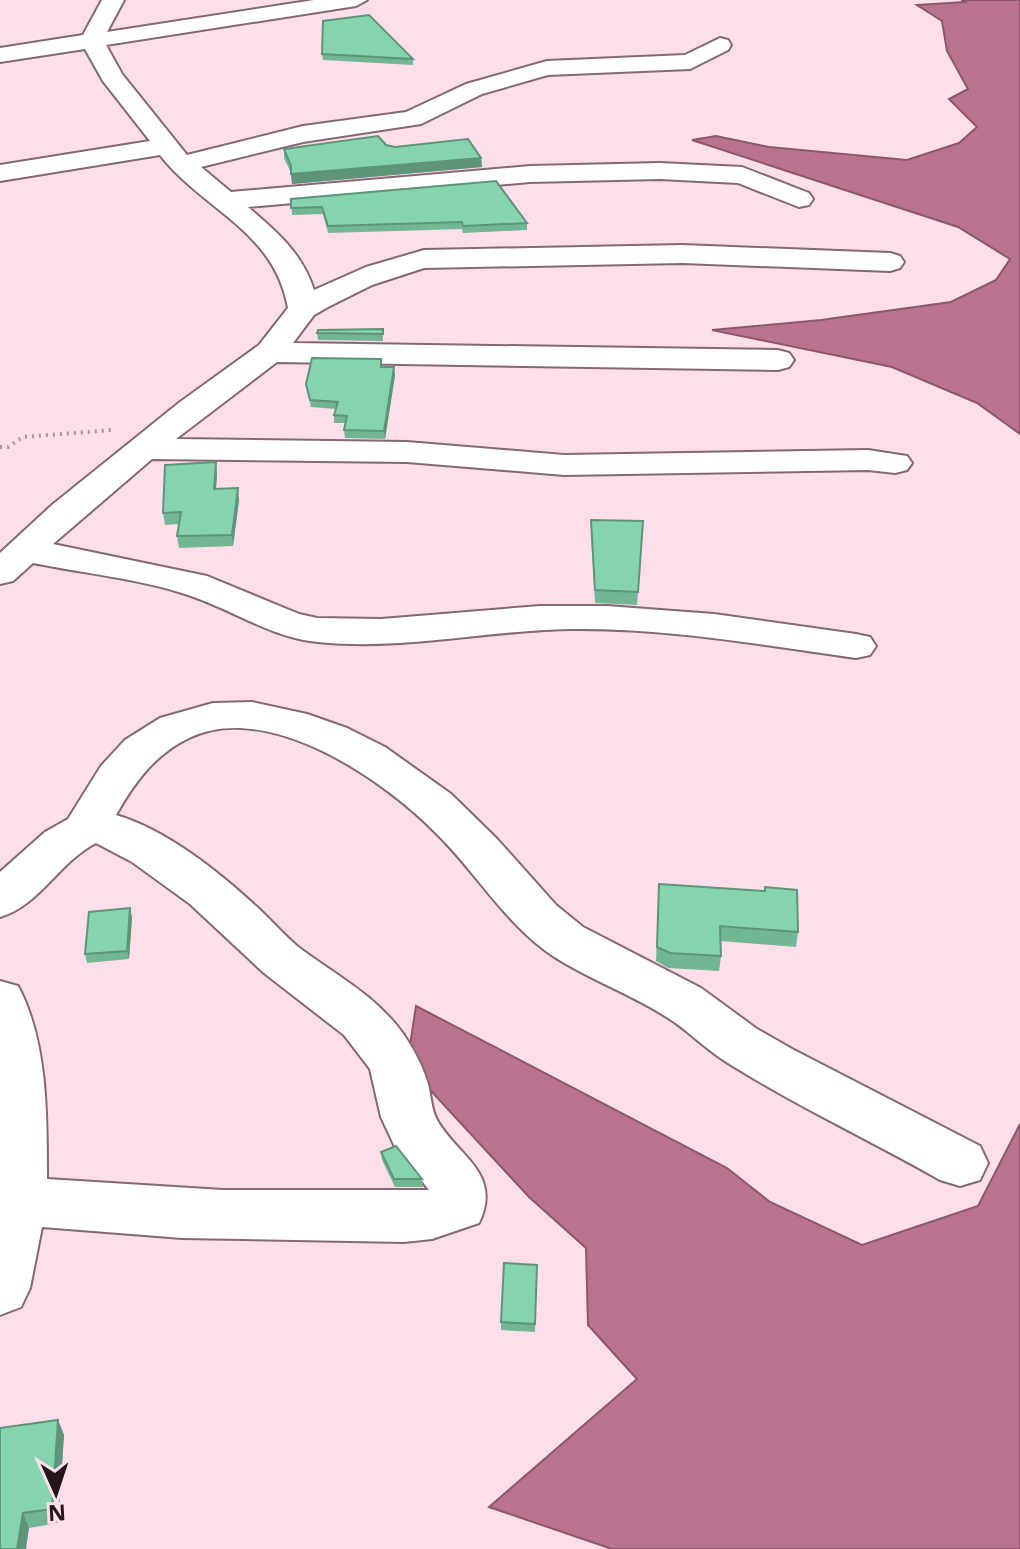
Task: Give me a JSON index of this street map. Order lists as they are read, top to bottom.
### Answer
{
  "north": "bottom"
}
